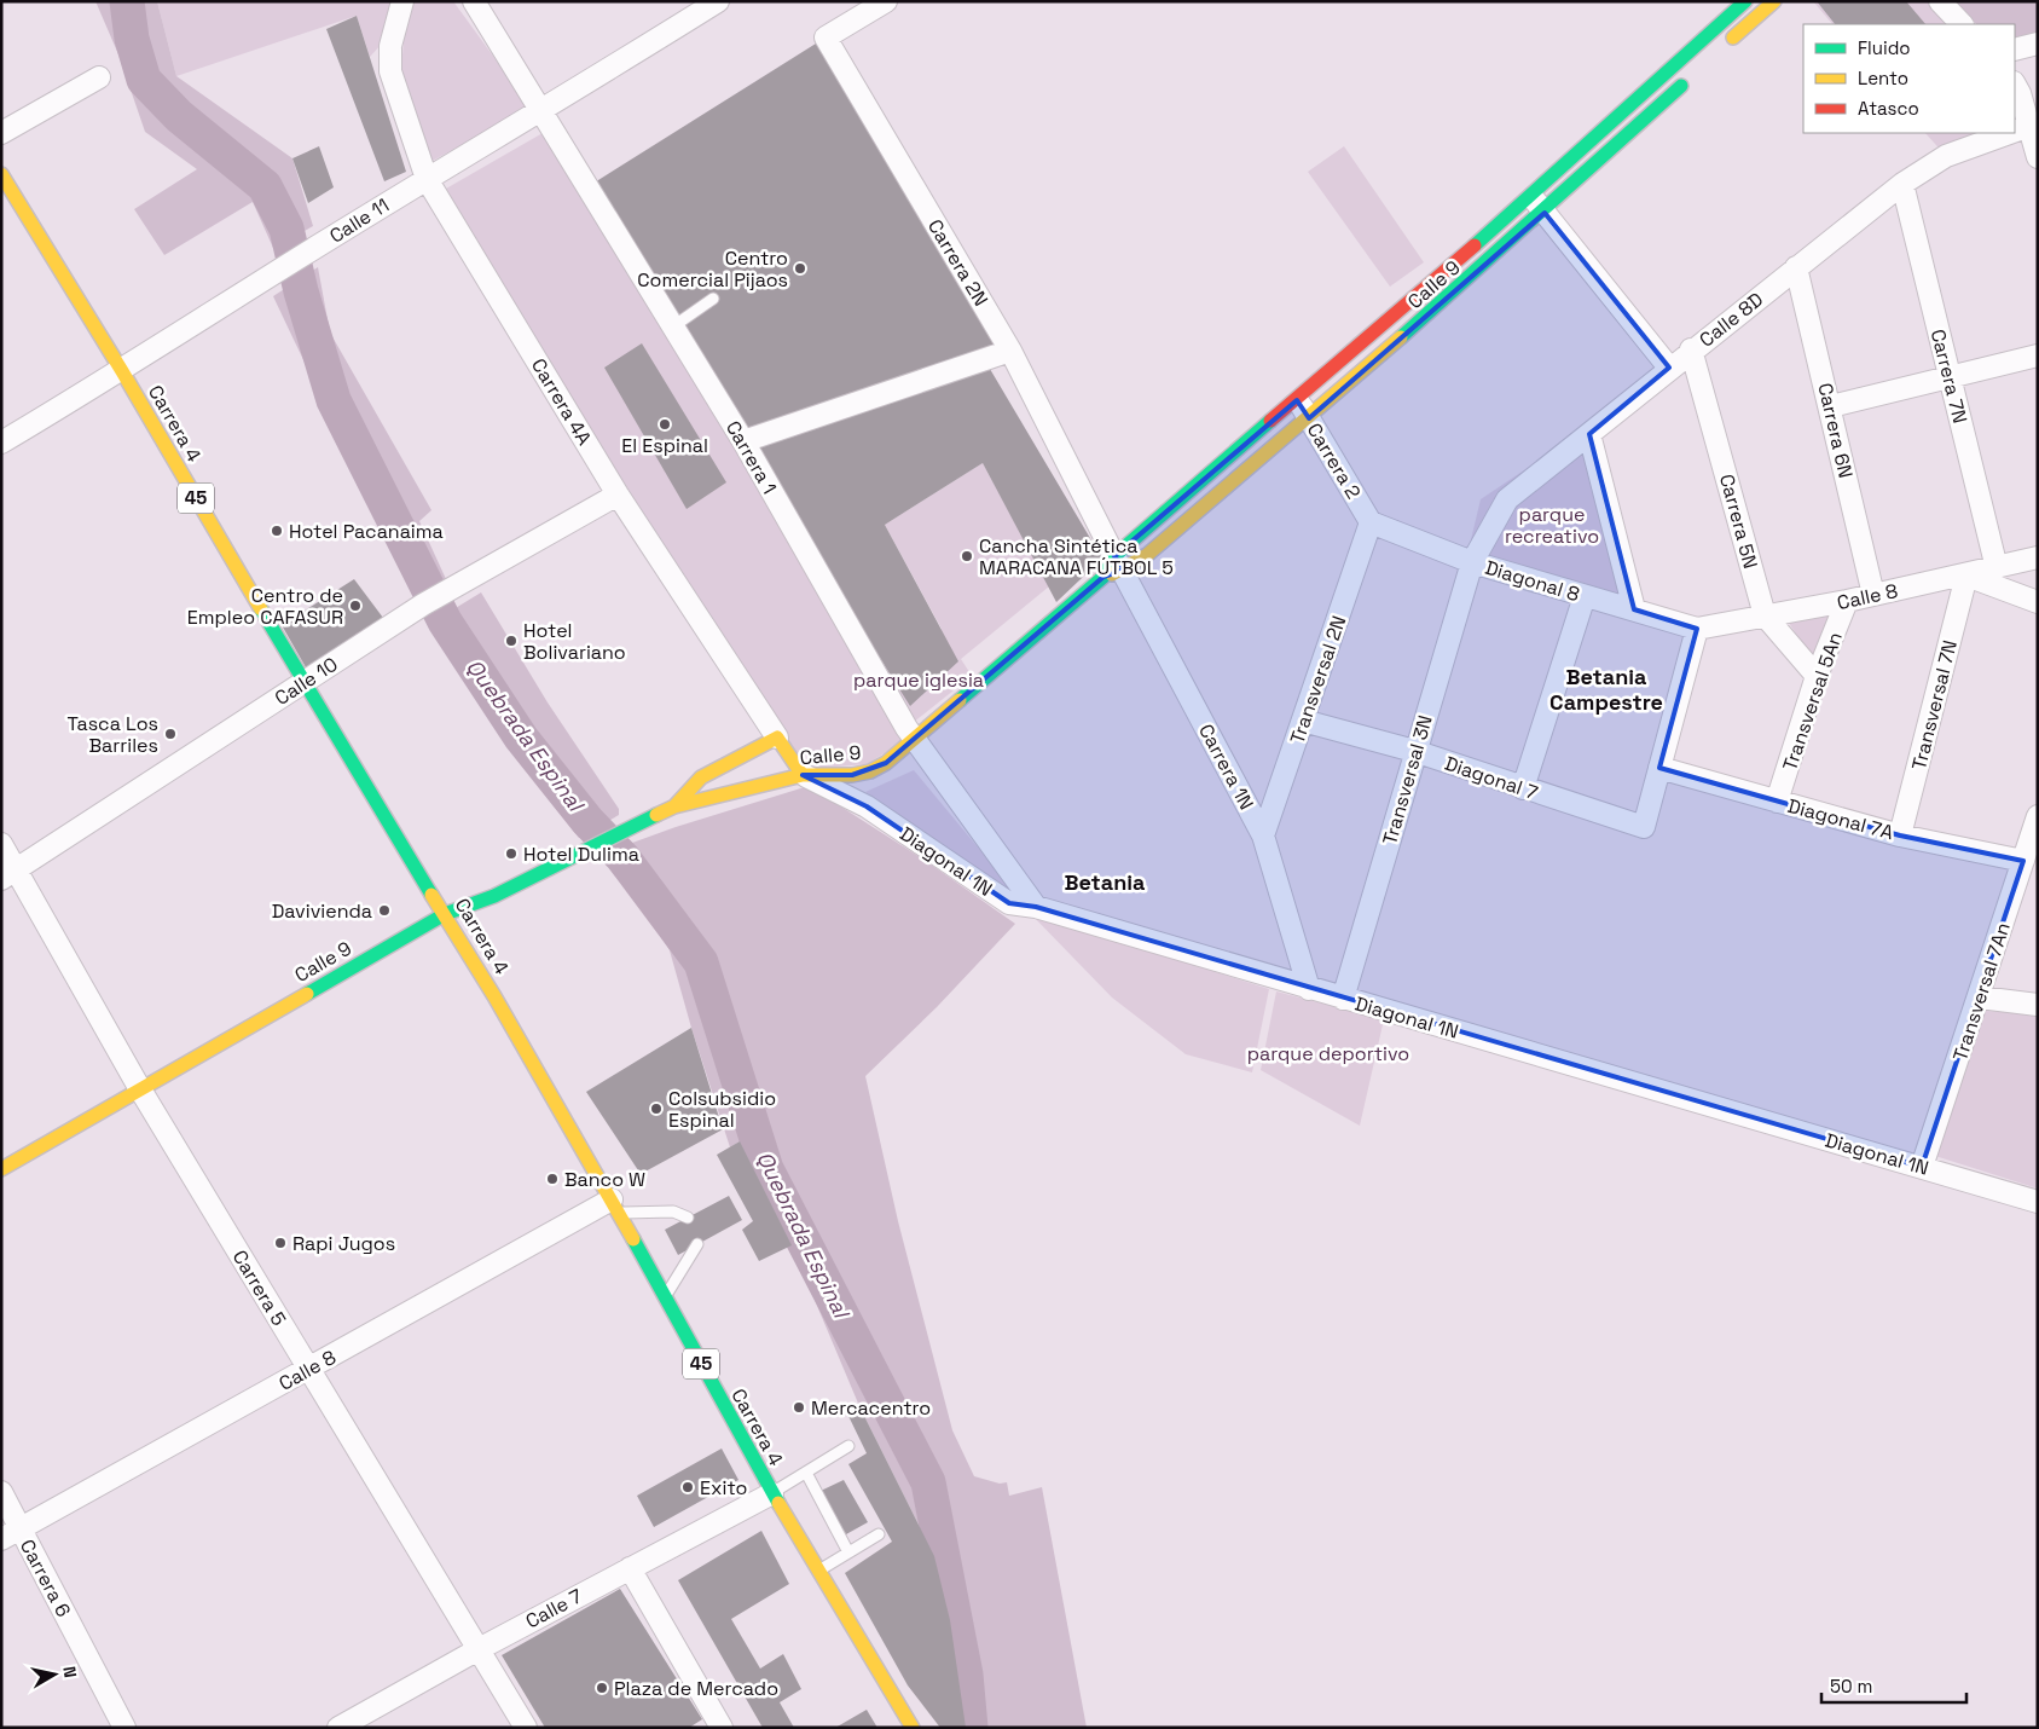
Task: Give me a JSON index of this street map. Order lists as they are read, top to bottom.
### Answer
{
  "streets": {
    "street": [
      "Calle 11",
      "Carrera 2N",
      "Calle 9",
      "Calle 8D",
      "Carrera 7N",
      "Carrera 4A",
      "Carrera 4",
      "Carrera 6N",
      "Carrera 1",
      "Carrera 2",
      "45",
      "Carrera 5N",
      "Diagonal 8",
      "Calle 8",
      "Transversal 2N",
      "Calle 10",
      "Transversal 5An",
      "Transversal 7N",
      "Carrera 1N",
      "Diagonal 7",
      "Transversal 3N",
      "Diagonal 7A",
      "Diagonal 1N",
      "Transversal 7An",
      "Carrera 5",
      "Carrera 6",
      "Calle 7"
    ]
  },
  "crossings": [
    ["Calle 11", "Carrera 4A"],
    ["Calle 11", "Carrera 4"],
    ["Calle 11", "Carrera 1"],
    ["Carrera 2N", "Calle 9"],
    ["Carrera 2N", "Carrera 1N"],
    ["Calle 9", "Carrera 4A"],
    ["Calle 9", "Carrera 4"],
    ["Calle 9", "Carrera 1"],
    ["Calle 9", "Carrera 2"],
    ["Calle 9", "Carrera 1N"],
    ["Calle 9", "Diagonal 1N"],
    ["Calle 9", "Carrera 5"],
    ["Calle 8D", "Carrera 7N"],
    ["Calle 8D", "Carrera 6N"],
    ["Calle 8D", "Carrera 5N"],
    ["Calle 8D", "Diagonal 8"],
    ["Calle 8D", "Transversal 3N"],
    ["Carrera 7N", "Calle 8"],
    ["Carrera 4A", "Calle 10"],
    ["Carrera 4A", "Diagonal 1N"],
    ["Carrera 4", "Calle 8"],
    ["Carrera 4", "Calle 10"],
    ["Carrera 4", "Calle 7"],
    ["Carrera 6N", "Calle 8"],
    ["Carrera 1", "Diagonal 1N"],
    ["Carrera 2", "Diagonal 8"],
    ["Carrera 2", "Transversal 2N"],
    ["Carrera 5N", "Calle 8"],
    ["Carrera 5N", "Transversal 5An"],
    ["Diagonal 8", "Calle 8"],
    ["Diagonal 8", "Transversal 2N"],
    ["Diagonal 8", "Transversal 3N"],
    ["Calle 8", "Transversal 5An"],
    ["Calle 8", "Transversal 7N"],
    ["Calle 8", "Carrera 5"],
    ["Calle 8", "Carrera 6"],
    ["Transversal 2N", "Carrera 1N"],
    ["Transversal 2N", "Diagonal 7"],
    ["Calle 10", "Carrera 5"],
    ["Transversal 5An", "Diagonal 7A"],
    ["Transversal 7N", "Diagonal 7A"],
    ["Carrera 1N", "Diagonal 1N"],
    ["Diagonal 7", "Transversal 3N"],
    ["Diagonal 7", "Diagonal 7A"],
    ["Transversal 3N", "Diagonal 1N"],
    ["Diagonal 7A", "Transversal 7An"],
    ["Diagonal 1N", "Transversal 7An"],
    ["Carrera 5", "Calle 7"]
  ],
  "districts": ["Betania Campestre", "Betania"],
  "water": ["Quebrada Espinal"],
  "parks": ["parque recreativo", "parque iglesia", "parque deportivo"],
  "places": [
    "Centro Comercial Pijaos",
    "El Espinal",
    "Hotel Pacanaima",
    "Cancha Sintética MARACANA FÚTBOL 5",
    "Centro de Empleo CAFASUR",
    "Hotel Bolivariano",
    "Tasca Los Barriles",
    "Hotel Dulima",
    "Davivienda",
    "Colsubsidio Espinal",
    "Banco W",
    "Rapi Jugos",
    "Mercacentro",
    "Exito",
    "Plaza de Mercado"
  ],
  "legend": ["Fluido", "Lento", "Atasco"],
  "scale_bar": "50 m",
  "north": "right"
}
